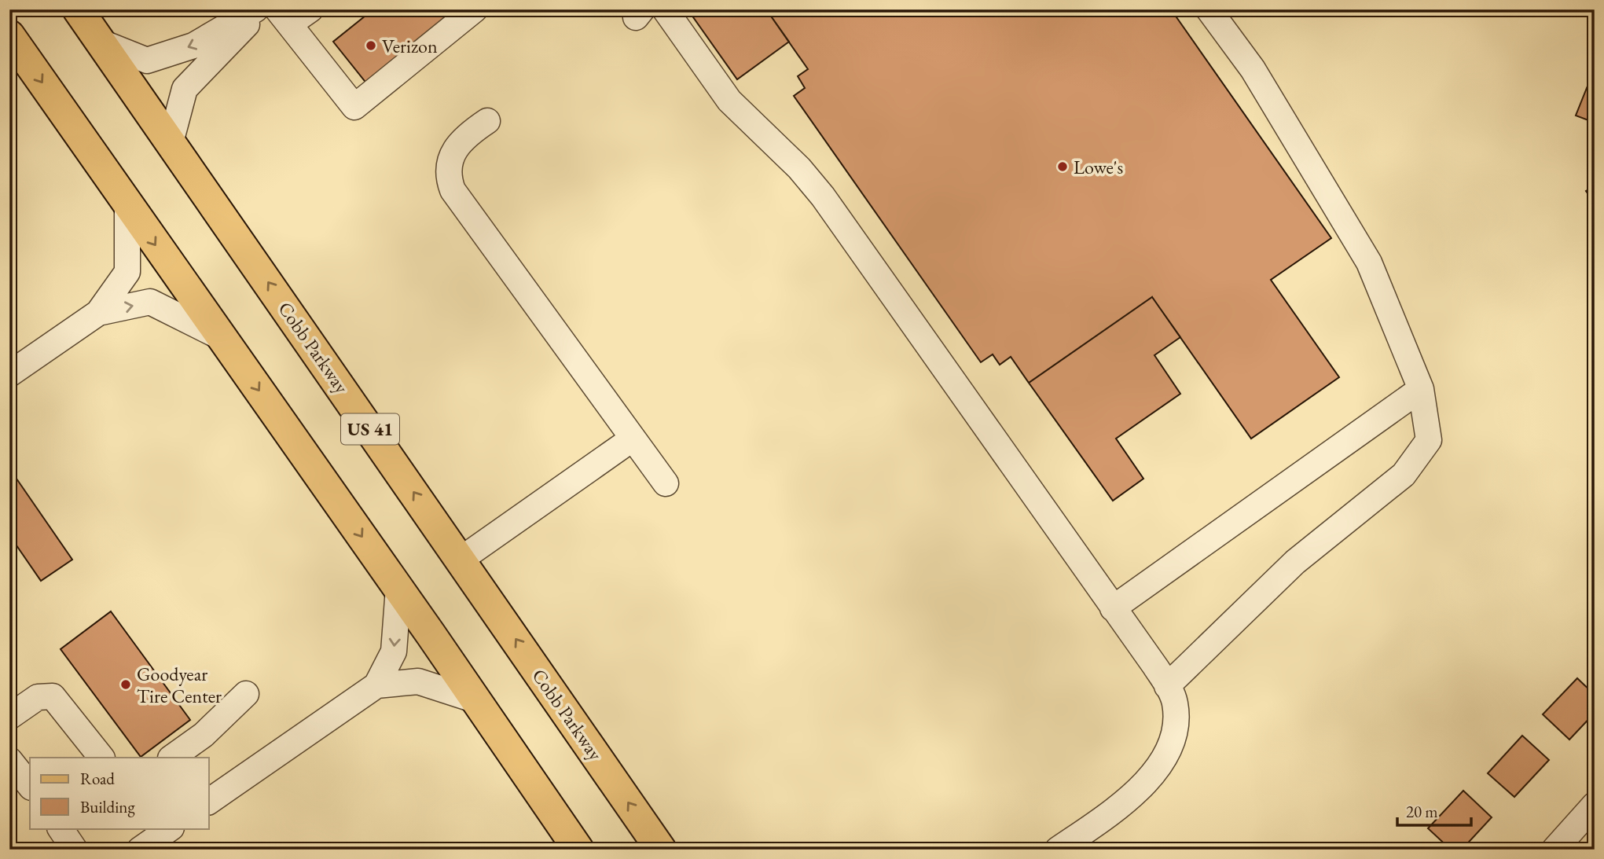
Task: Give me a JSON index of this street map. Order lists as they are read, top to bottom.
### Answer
{
  "streets": {
    "main road": ["Cobb Parkway", "US 41"]
  },
  "places": ["Verizon", "Lowe's", "Goodyear Tire Center"],
  "legend": ["Road", "Building"],
  "scale_bar": "20 m"
}
